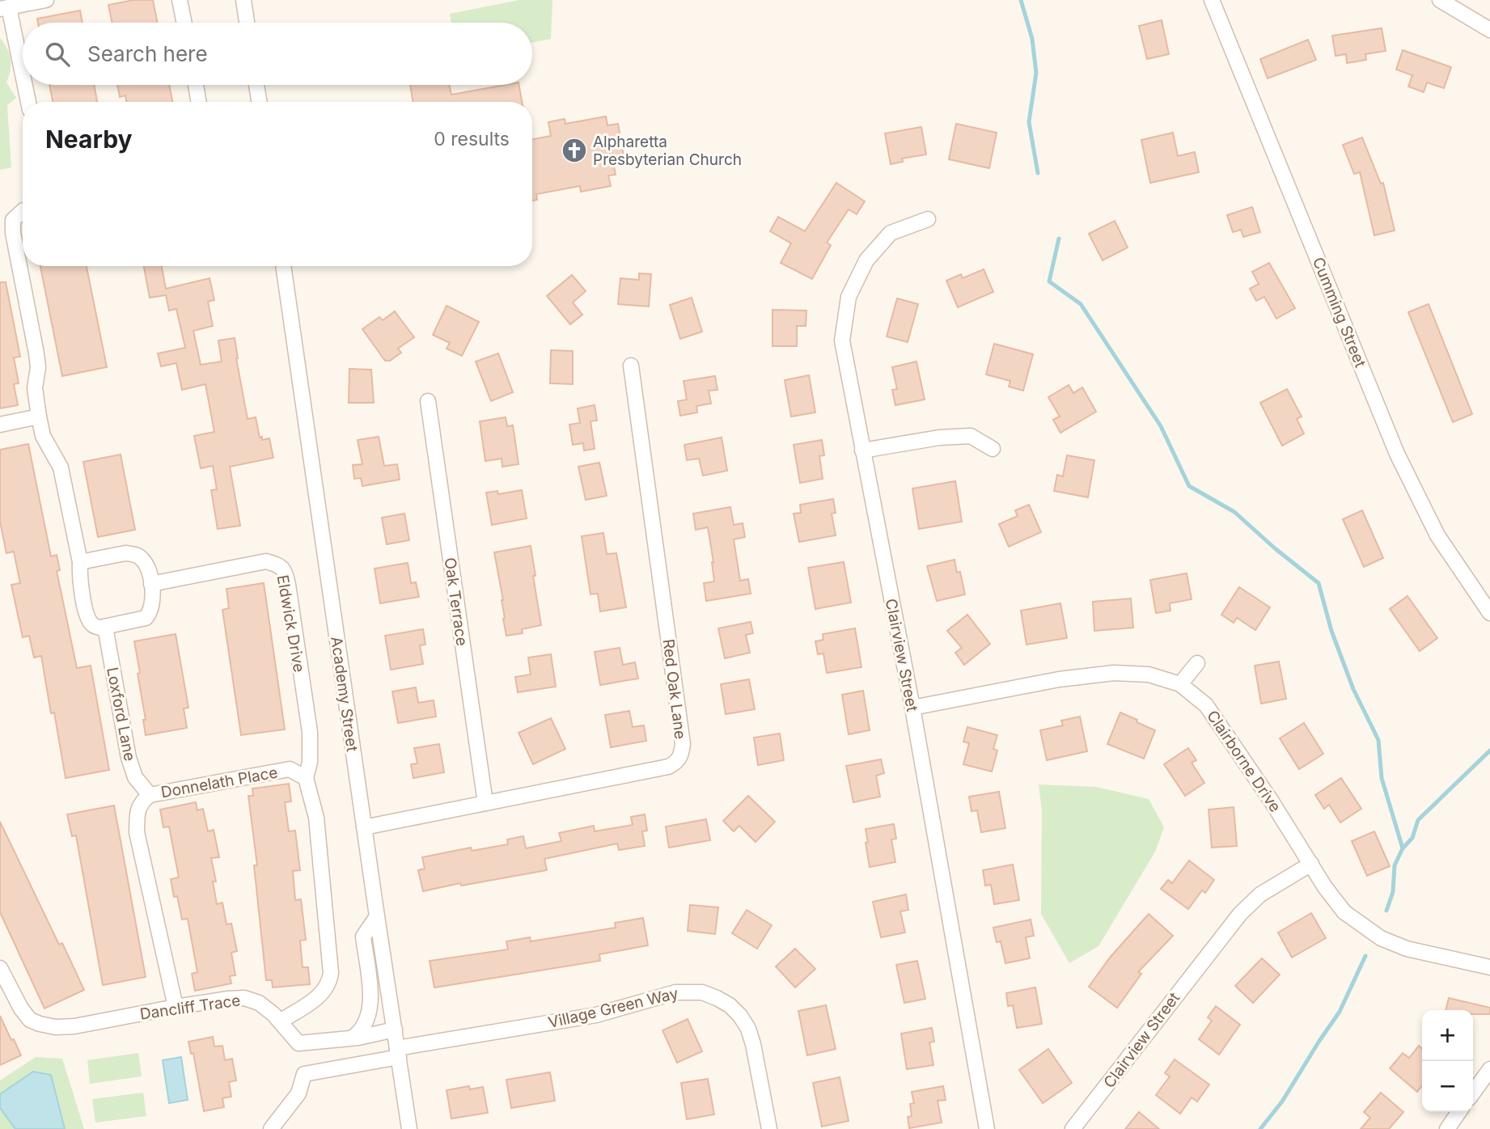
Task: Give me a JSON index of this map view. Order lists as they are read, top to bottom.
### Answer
{
  "streets": {
    "street": [
      "Cumming Street",
      "Oak Terrace",
      "Eldwick Drive",
      "Clairview Street",
      "Red Oak Lane",
      "Academy Street",
      "Loxford Lane",
      "Clairborne Drive",
      "Donnelath Place",
      "Dancliff Trace",
      "Village Green Way"
    ]
  },
  "crossings": [
    ["Oak Terrace", "Red Oak Lane"],
    ["Eldwick Drive", "Loxford Lane"],
    ["Eldwick Drive", "Donnelath Place"],
    ["Clairview Street", "Clairborne Drive"],
    ["Red Oak Lane", "Academy Street"],
    ["Academy Street", "Dancliff Trace"],
    ["Academy Street", "Village Green Way"],
    ["Loxford Lane", "Donnelath Place"],
    ["Donnelath Place", "Dancliff Trace"]
  ],
  "places": {
    "church": ["Alpharetta Presbyterian Church"]
  },
  "page": {
    "search": "Search here",
    "heading": ["Nearby", "0 results"],
    "map_buttons": ["+", "−"]
  }
}
